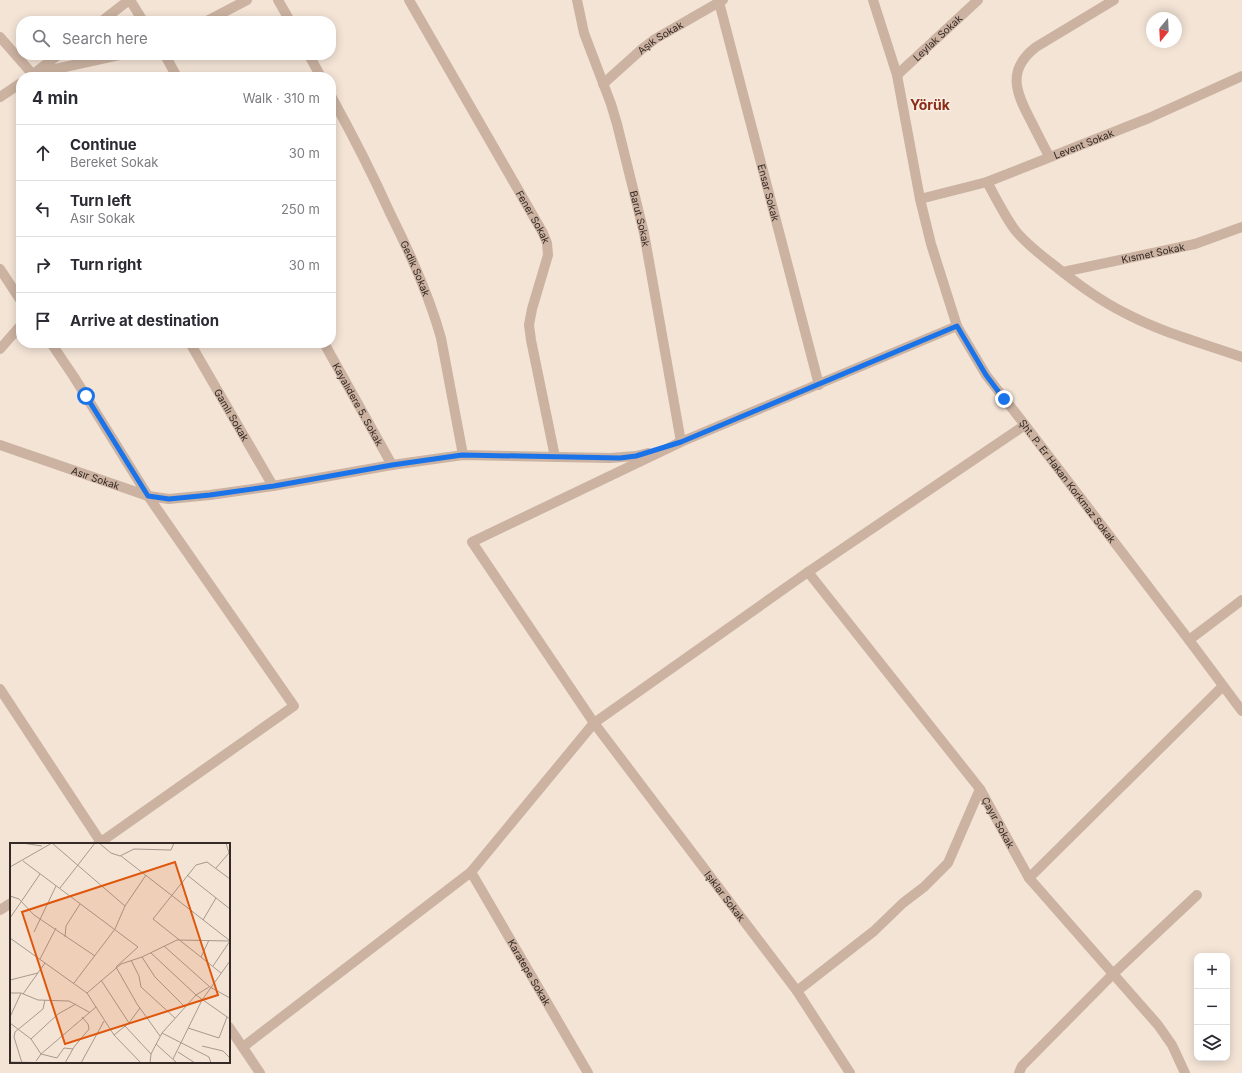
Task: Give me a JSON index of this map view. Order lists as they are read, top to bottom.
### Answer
{
  "streets": {
    "street": [
      "Leylak Sokak",
      "Aşık Sokak",
      "Levent Sokak",
      "Ensar Sokak",
      "Fener Sokak",
      "Barut Sokak",
      "Kısmet Sokak",
      "Gedik Sokak",
      "Kayalıdere 5. Sokak",
      "Gamlı Sokak",
      "Asır Sokak",
      "Şht. P. Er Hakan Korkmaz Sokak",
      "Çayır Sokak",
      "Işıklar Sokak",
      "Karatepe Sokak"
    ]
  },
  "crossings": [
    ["Leylak Sokak", "Şht. P. Er Hakan Korkmaz Sokak"],
    ["Aşık Sokak", "Ensar Sokak"],
    ["Aşık Sokak", "Barut Sokak"],
    ["Levent Sokak", "Şht. P. Er Hakan Korkmaz Sokak"],
    ["Ensar Sokak", "Asır Sokak"],
    ["Fener Sokak", "Asır Sokak"],
    ["Barut Sokak", "Asır Sokak"],
    ["Barut Sokak", "Işıklar Sokak"],
    ["Gedik Sokak", "Asır Sokak"],
    ["Kayalıdere 5. Sokak", "Asır Sokak"],
    ["Gamlı Sokak", "Asır Sokak"],
    ["Asır Sokak", "Şht. P. Er Hakan Korkmaz Sokak"],
    ["Asır Sokak", "Işıklar Sokak"]
  ],
  "districts": ["Yörük"],
  "north": "bottom",
  "page": {
    "search": "Search here",
    "heading": ["4 min", "Walk · 310 m"],
    "list": [
      ["Continue", "Bereket Sokak", "30 m"],
      ["Turn left", "Asır Sokak", "250 m"],
      ["Turn right", "30 m"],
      "Arrive at destination"
    ],
    "map_buttons": ["+", "−"]
  }
}
